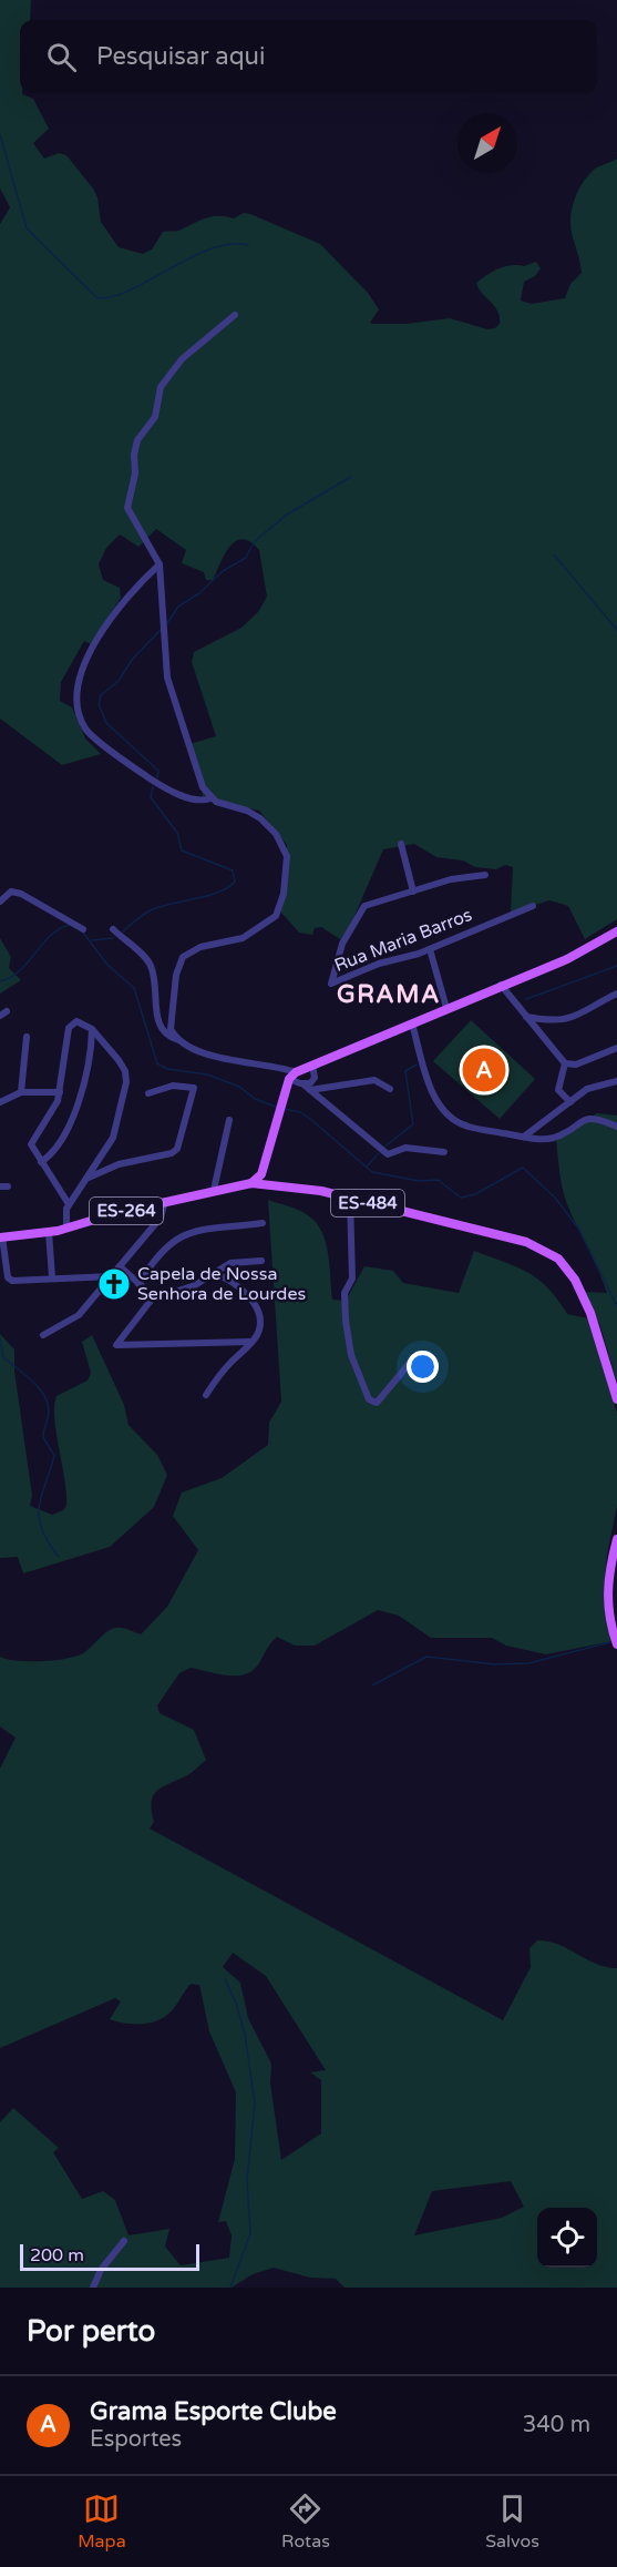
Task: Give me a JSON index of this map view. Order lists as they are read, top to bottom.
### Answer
{
  "streets": {
    "main road": ["ES-484", "ES-264"],
    "street": ["Rua Maria Barros"]
  },
  "crossings": [
    ["ES-484", "ES-264"]
  ],
  "districts": ["GRAMA"],
  "places": {
    "church": ["Capela de Nossa Senhora de Lourdes"]
  },
  "scale_bar": "200 m",
  "north": "top right",
  "page": {
    "search": "Pesquisar aqui",
    "pins": "A",
    "scale": "200 m",
    "heading": "Por perto",
    "list": [
      {
        "mark": "A",
        "name": "Grama Esporte Clube",
        "note": "Esportes",
        "value": "340 m"
      }
    ],
    "nav": ["Mapa", "Rotas", "Salvos"]
  }
}
